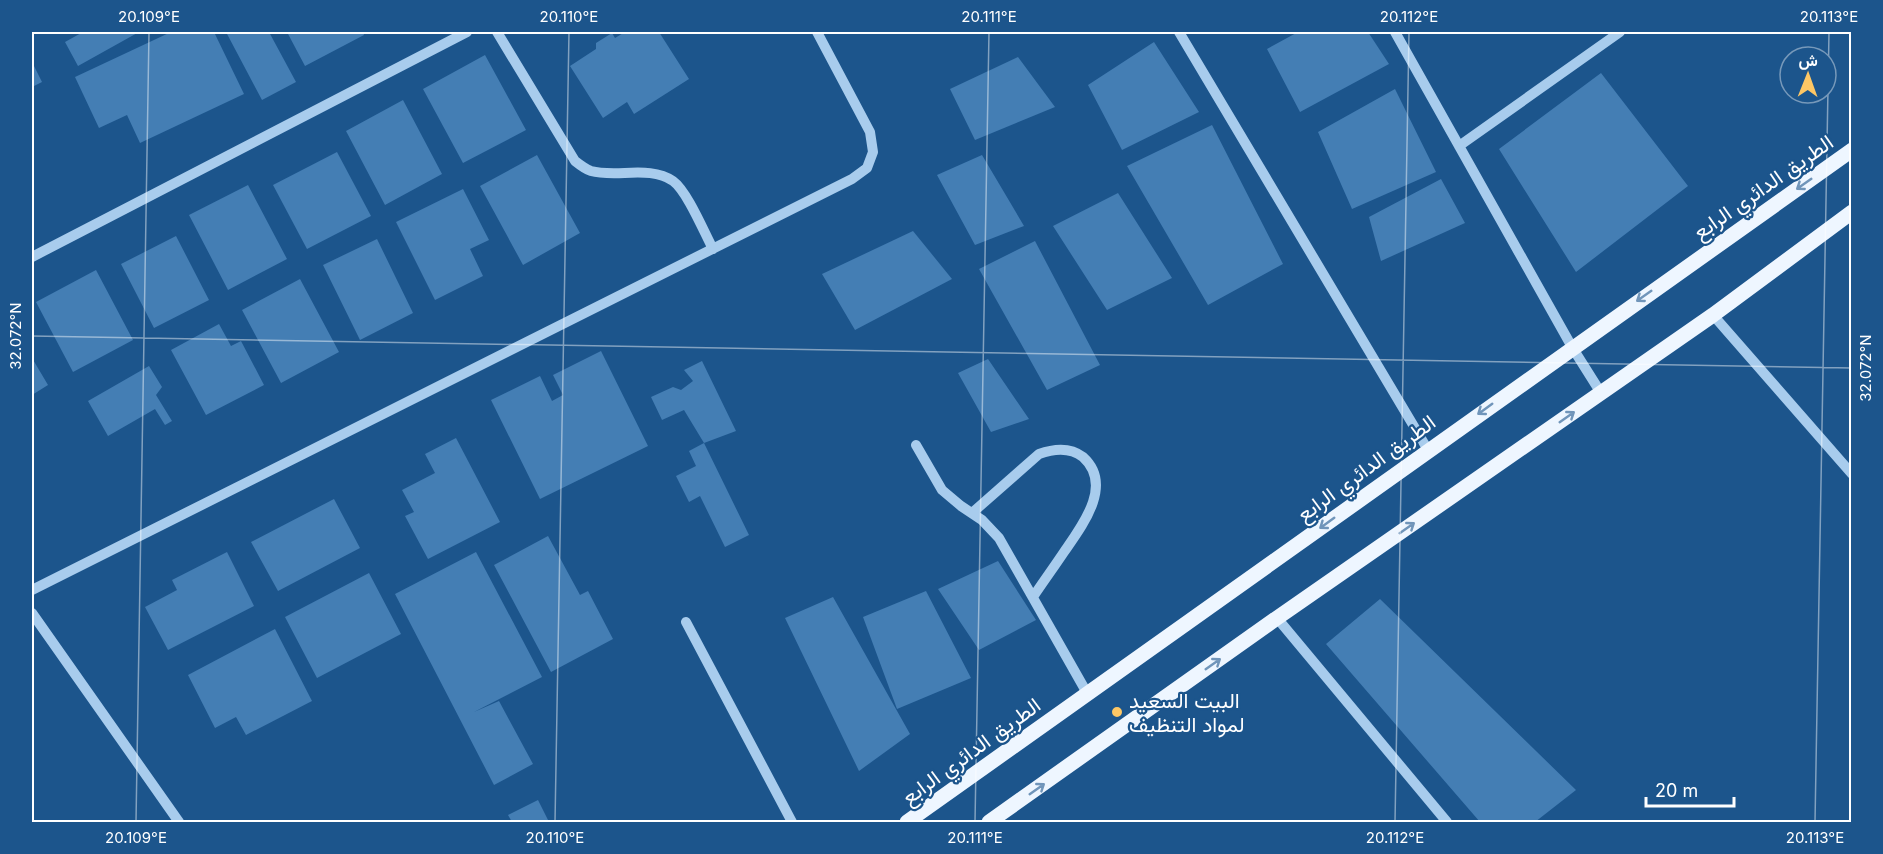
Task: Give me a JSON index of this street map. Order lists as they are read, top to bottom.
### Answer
{
  "streets": {
    "main road": ["الطريق الدائري الرابع"]
  },
  "places": ["البيت السعيد لمواد التنظيف"],
  "scale_bar": "20 m",
  "north": "top",
  "coordinates": [
    "20.109°E",
    "20.110°E",
    "20.111°E",
    "20.112°E",
    "20.113°E",
    "32.072°N"
  ]
}
